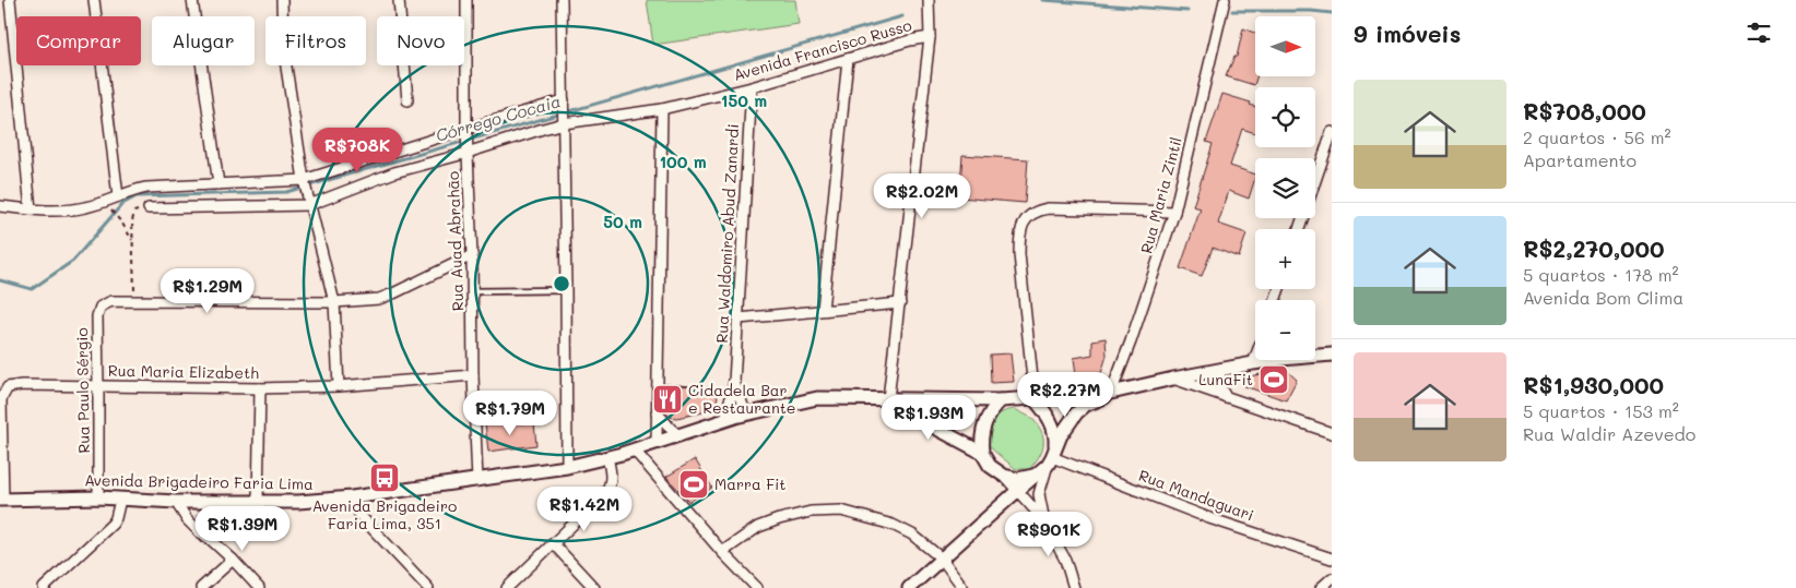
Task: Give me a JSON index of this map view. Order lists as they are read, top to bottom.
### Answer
{
  "streets": {
    "main road": ["Avenida Brigadeiro Faria Lima"],
    "street": [
      "Avenida Francisco Russo",
      "Rua Maria Zintil",
      "Rua Waldomiro Abud Zanardi",
      "Rua Auad Abrahão",
      "Rua Maria Elizabeth",
      "Rua Paulo Sérgio",
      "Rua Mandaguari"
    ]
  },
  "crossings": [
    ["Avenida Francisco Russo", "Rua Waldomiro Abud Zanardi"],
    ["Avenida Francisco Russo", "Rua Auad Abrahão"],
    ["Rua Maria Zintil", "Avenida Brigadeiro Faria Lima"],
    ["Rua Waldomiro Abud Zanardi", "Avenida Brigadeiro Faria Lima"],
    ["Rua Auad Abrahão", "Rua Maria Elizabeth"],
    ["Rua Auad Abrahão", "Rua Paulo Sérgio"],
    ["Rua Auad Abrahão", "Avenida Brigadeiro Faria Lima"],
    ["Rua Maria Elizabeth", "Rua Paulo Sérgio"],
    ["Rua Maria Elizabeth", "Avenida Brigadeiro Faria Lima"],
    ["Rua Paulo Sérgio", "Avenida Brigadeiro Faria Lima"],
    ["Avenida Brigadeiro Faria Lima", "Rua Mandaguari"]
  ],
  "water": ["Córrego Cocaia"],
  "places": {
    "sports": ["LunaFit", "Marra Fit"],
    "restaurant": ["Cidadela Bar e Restaurante"],
    "bus stop": ["Avenida Brigadeiro Faria Lima, 351"]
  },
  "north": "right",
  "page": {
    "heading": "9 imóveis",
    "map_buttons": ["+", "−"],
    "chip": [
      "Comprar",
      "Alugar",
      "Filtros",
      "Novo"
    ],
    "list": [
      {
        "name": "R$708,000",
        "note": "2 quartos · 56 m² · Apartamento"
      },
      {
        "name": "R$2,270,000",
        "note": "5 quartos · 178 m² · Avenida Bom Clima"
      },
      {
        "name": "R$1,930,000",
        "note": "5 quartos · 153 m² · Rua Waldir Azevedo"
      }
    ],
    "price": [
      "R$708K",
      "R$2.02M",
      "R$1.29M",
      "R$2.27M",
      "R$1.79M",
      "R$1.93M",
      "R$1.42M",
      "R$1.39M",
      "R$901K"
    ]
  },
  "rings": ["150 m", "100 m", "50 m"]
}
